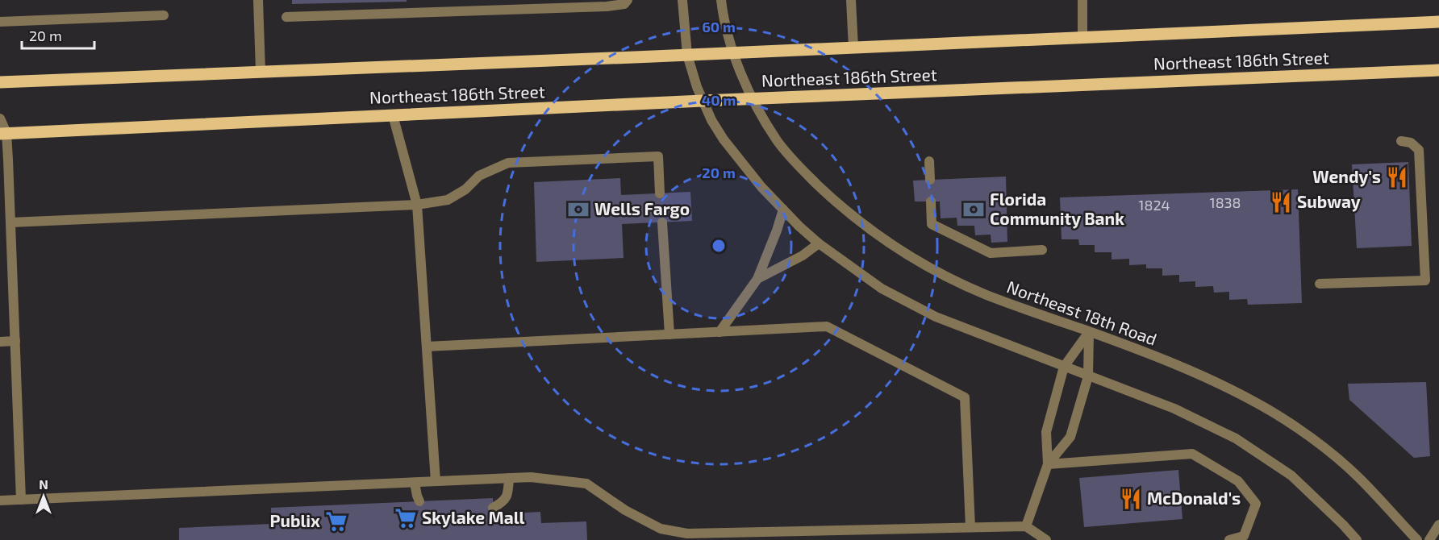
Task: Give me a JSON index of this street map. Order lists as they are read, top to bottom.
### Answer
{
  "streets": {
    "main road": ["Northeast 186th Street"],
    "street": ["Northeast 18th Road"]
  },
  "crossings": [
    ["Northeast 186th Street", "Northeast 18th Road"]
  ],
  "places": {
    "restaurant": ["Wendy's", "Subway", "McDonald's"],
    "bank": ["Wells Fargo", "Florida Community Bank"],
    "supermarket": ["Skylake Mall", "Publix"]
  },
  "house_numbers": ["1838", "1824"],
  "scale_bar": "20 m",
  "north": "top",
  "rings": ["60 m", "40 m", "20 m"]
}
